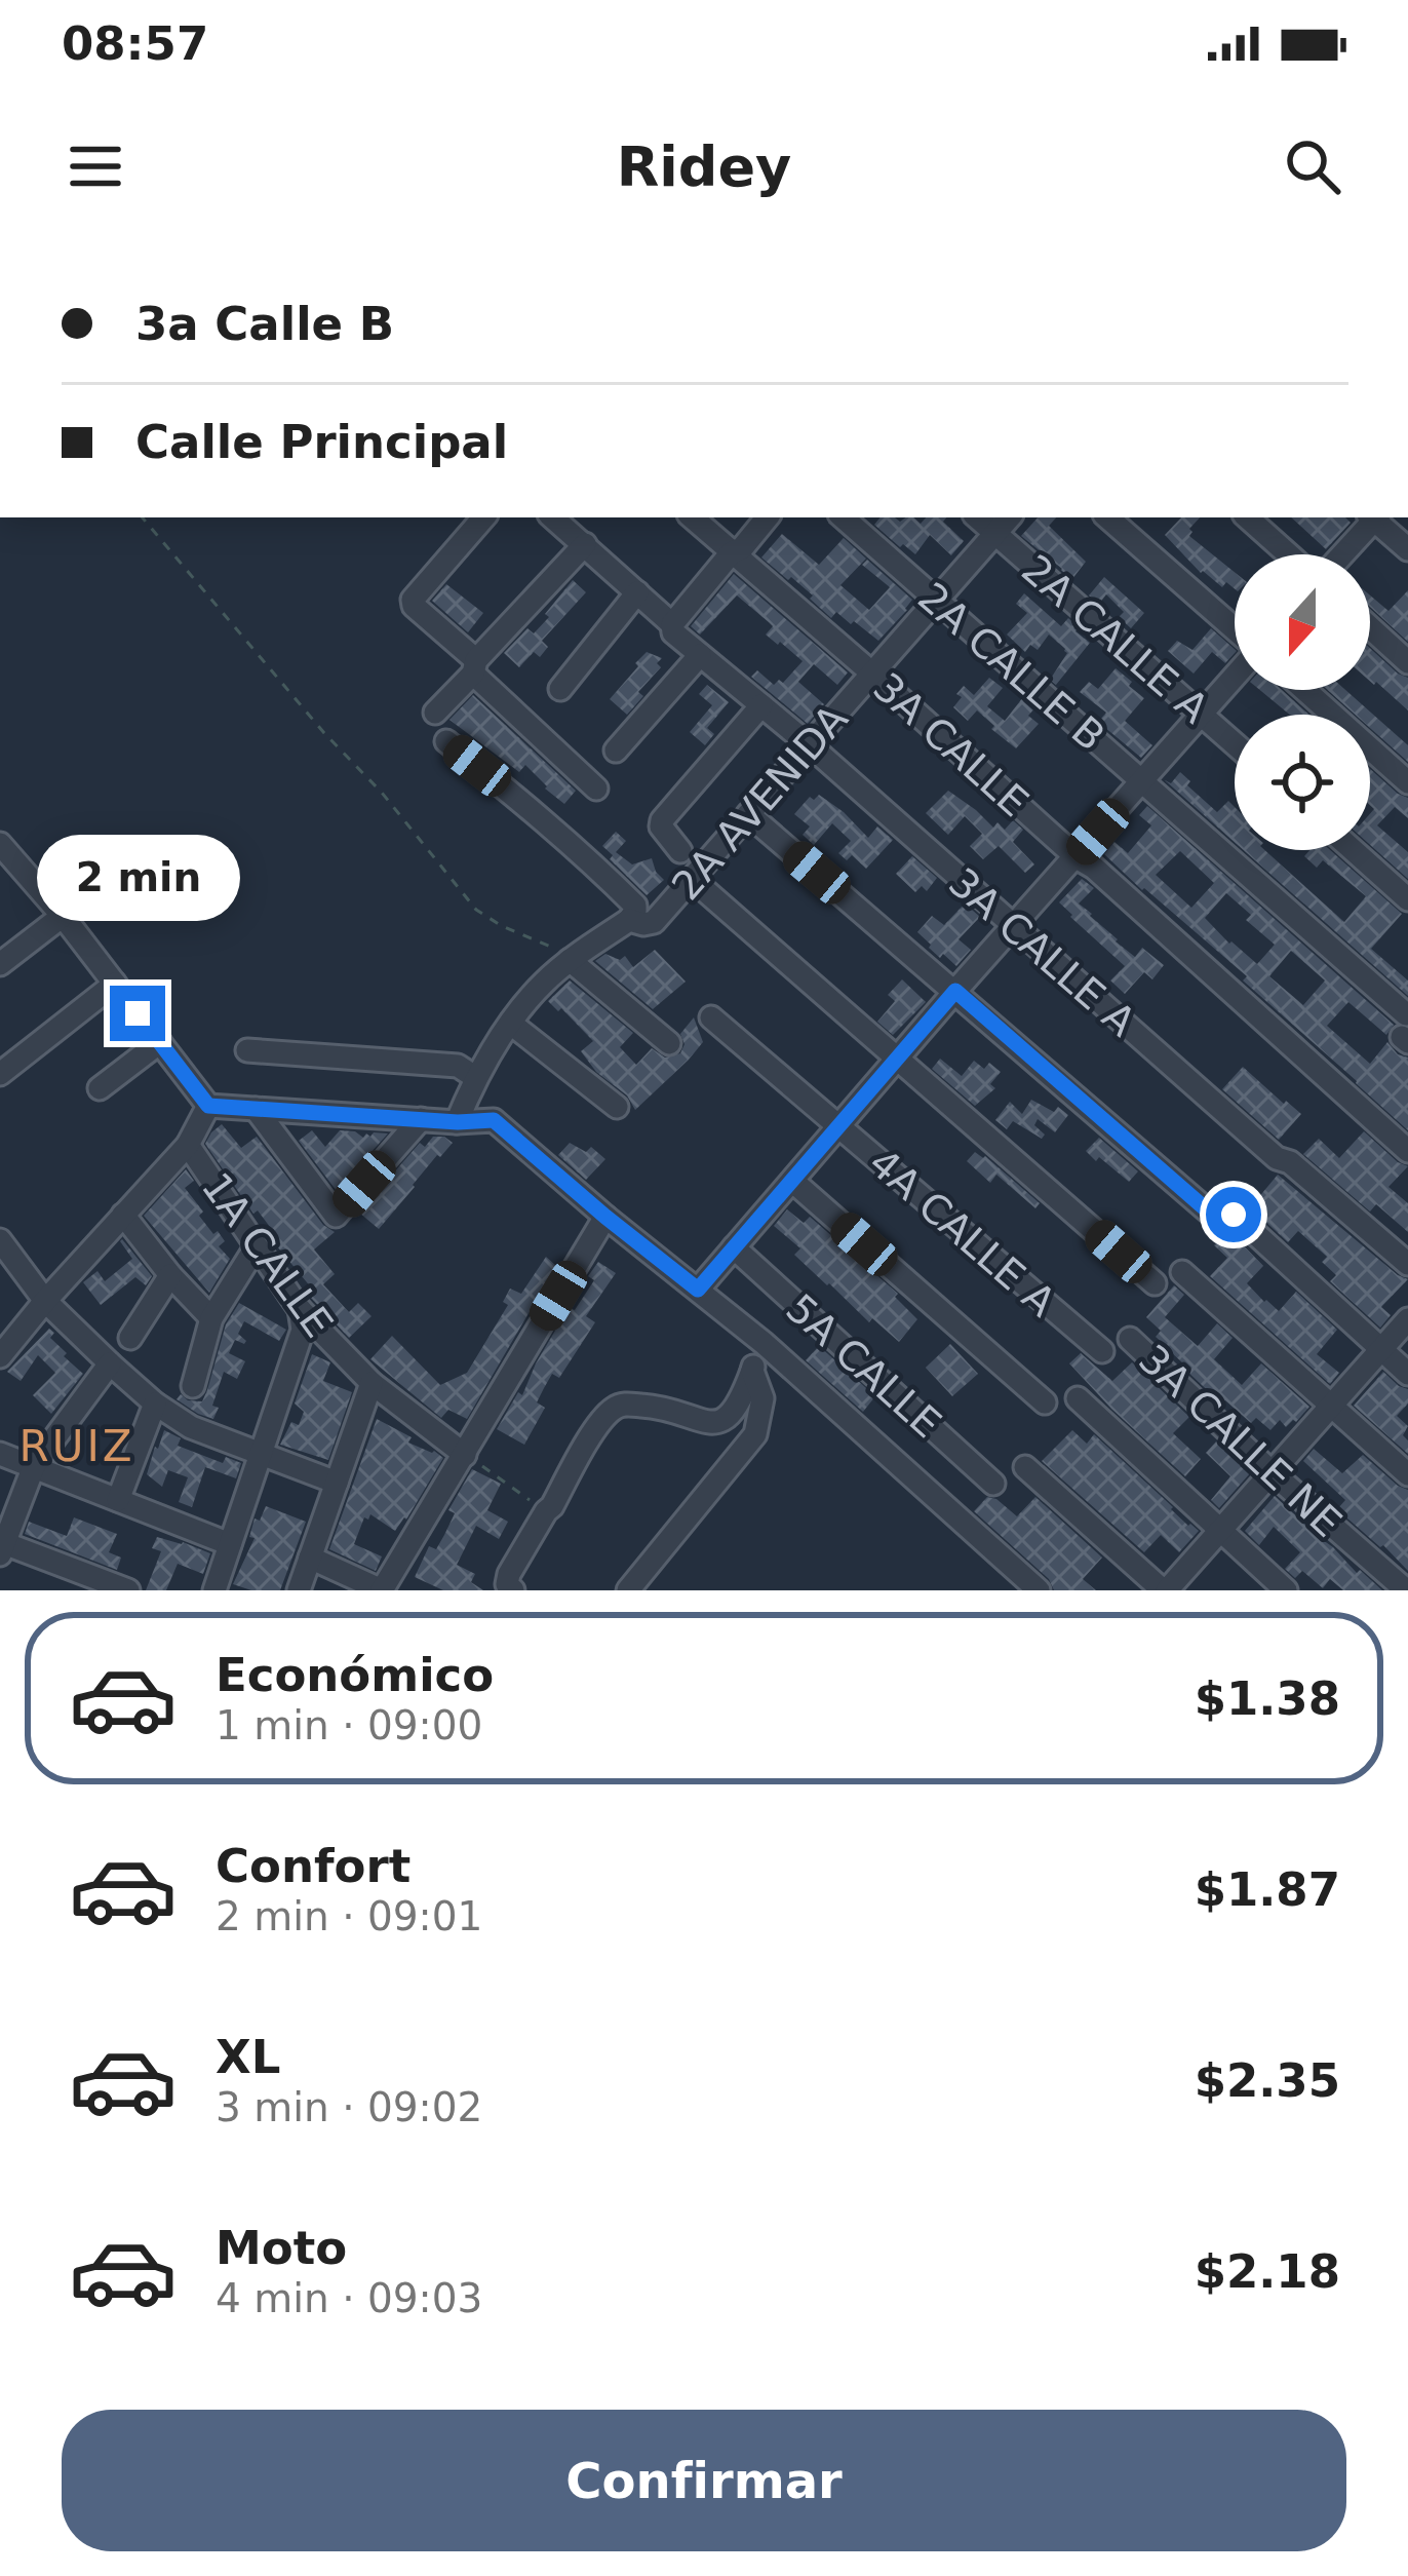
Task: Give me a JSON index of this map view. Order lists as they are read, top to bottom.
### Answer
{
  "streets": {
    "street": [
      "2A CALLE A",
      "2A CALLE B",
      "3A CALLE",
      "2A AVENIDA",
      "3A CALLE A",
      "4A CALLE A",
      "1A CALLE",
      "5A CALLE",
      "3A CALLE NE"
    ]
  },
  "crossings": [
    ["2A CALLE A", "2A AVENIDA"],
    ["2A CALLE B", "2A AVENIDA"],
    ["3A CALLE", "2A AVENIDA"],
    ["2A AVENIDA", "3A CALLE A"]
  ],
  "districts": ["RUIZ"],
  "north": "bottom",
  "page": {
    "status": "08:57",
    "header": "Ridey",
    "banner": ["3a Calle B", "Calle Principal"],
    "bubble": "2 min",
    "list": [
      {
        "name": "Económico",
        "note": "1 min · 09:00",
        "value": "$1.38"
      },
      {
        "name": "Confort",
        "note": "2 min · 09:01",
        "value": "$1.87"
      },
      {
        "name": "XL",
        "note": "3 min · 09:02",
        "value": "$2.35"
      },
      {
        "name": "Moto",
        "note": "4 min · 09:03",
        "value": "$2.18"
      }
    ],
    "buttons": "Confirmar"
  }
}
